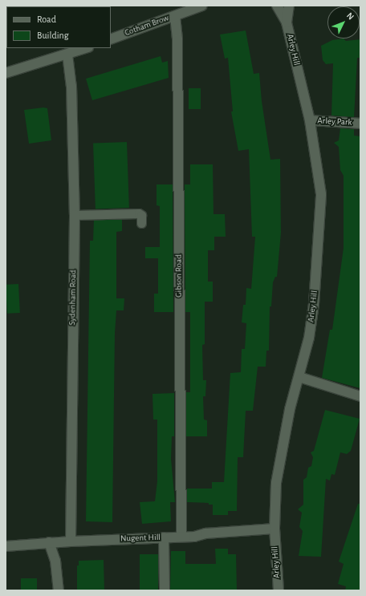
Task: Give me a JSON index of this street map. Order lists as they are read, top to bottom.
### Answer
{
  "streets": {
    "street": [
      "Cotham Brow",
      "Arley Hill",
      "Arley Park",
      "Gibson Road",
      "Sydenham Road",
      "Nugent Hill"
    ]
  },
  "crossings": [
    ["Cotham Brow", "Gibson Road"],
    ["Arley Hill", "Arley Park"],
    ["Arley Hill", "Nugent Hill"],
    ["Gibson Road", "Nugent Hill"],
    ["Sydenham Road", "Nugent Hill"]
  ],
  "legend": ["Road", "Building"],
  "north": "top right"
}
